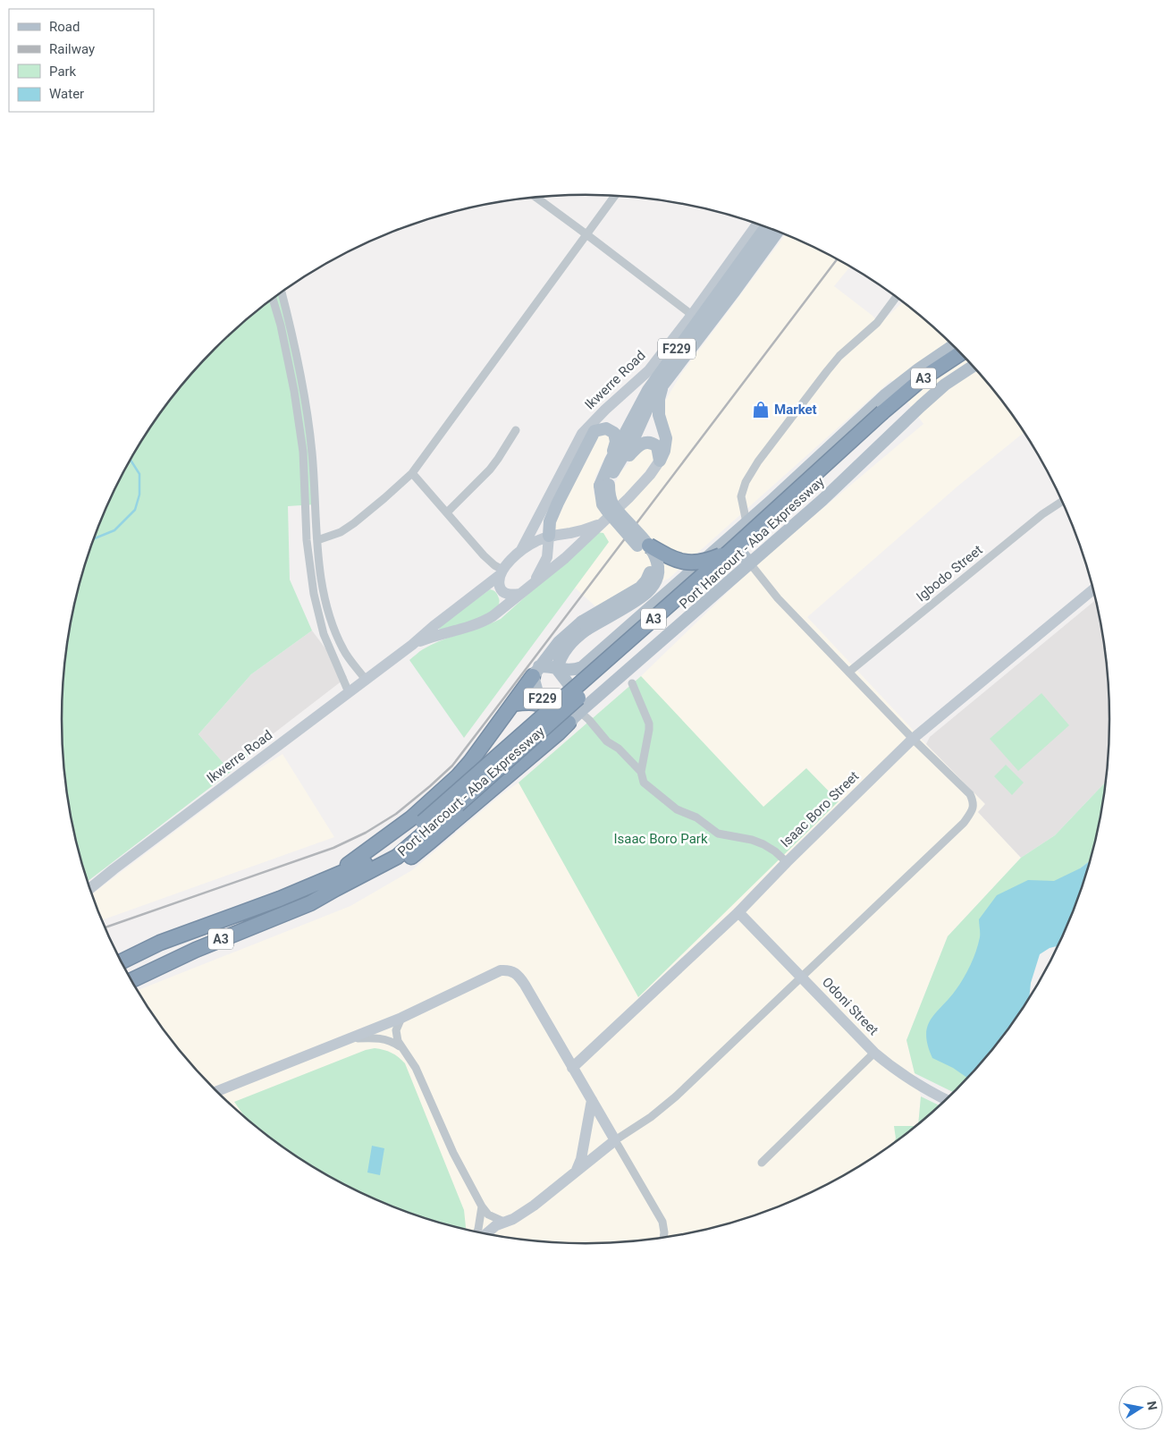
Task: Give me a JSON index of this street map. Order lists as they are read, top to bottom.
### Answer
{
  "streets": {
    "highway": ["F229", "A3", "Port Harcourt - Aba Expressway"],
    "street": [
      "Ikwerre Road",
      "Igbodo Street",
      "Isaac Boro Street",
      "Odoni Street"
    ]
  },
  "crossings": [
    ["F229", "Ikwerre Road"],
    ["Isaac Boro Street", "Odoni Street"]
  ],
  "parks": ["Isaac Boro Park"],
  "places": {
    "shop": ["Market"]
  },
  "legend": [
    "Road",
    "Railway",
    "Park",
    "Water"
  ],
  "north": "right"
}
